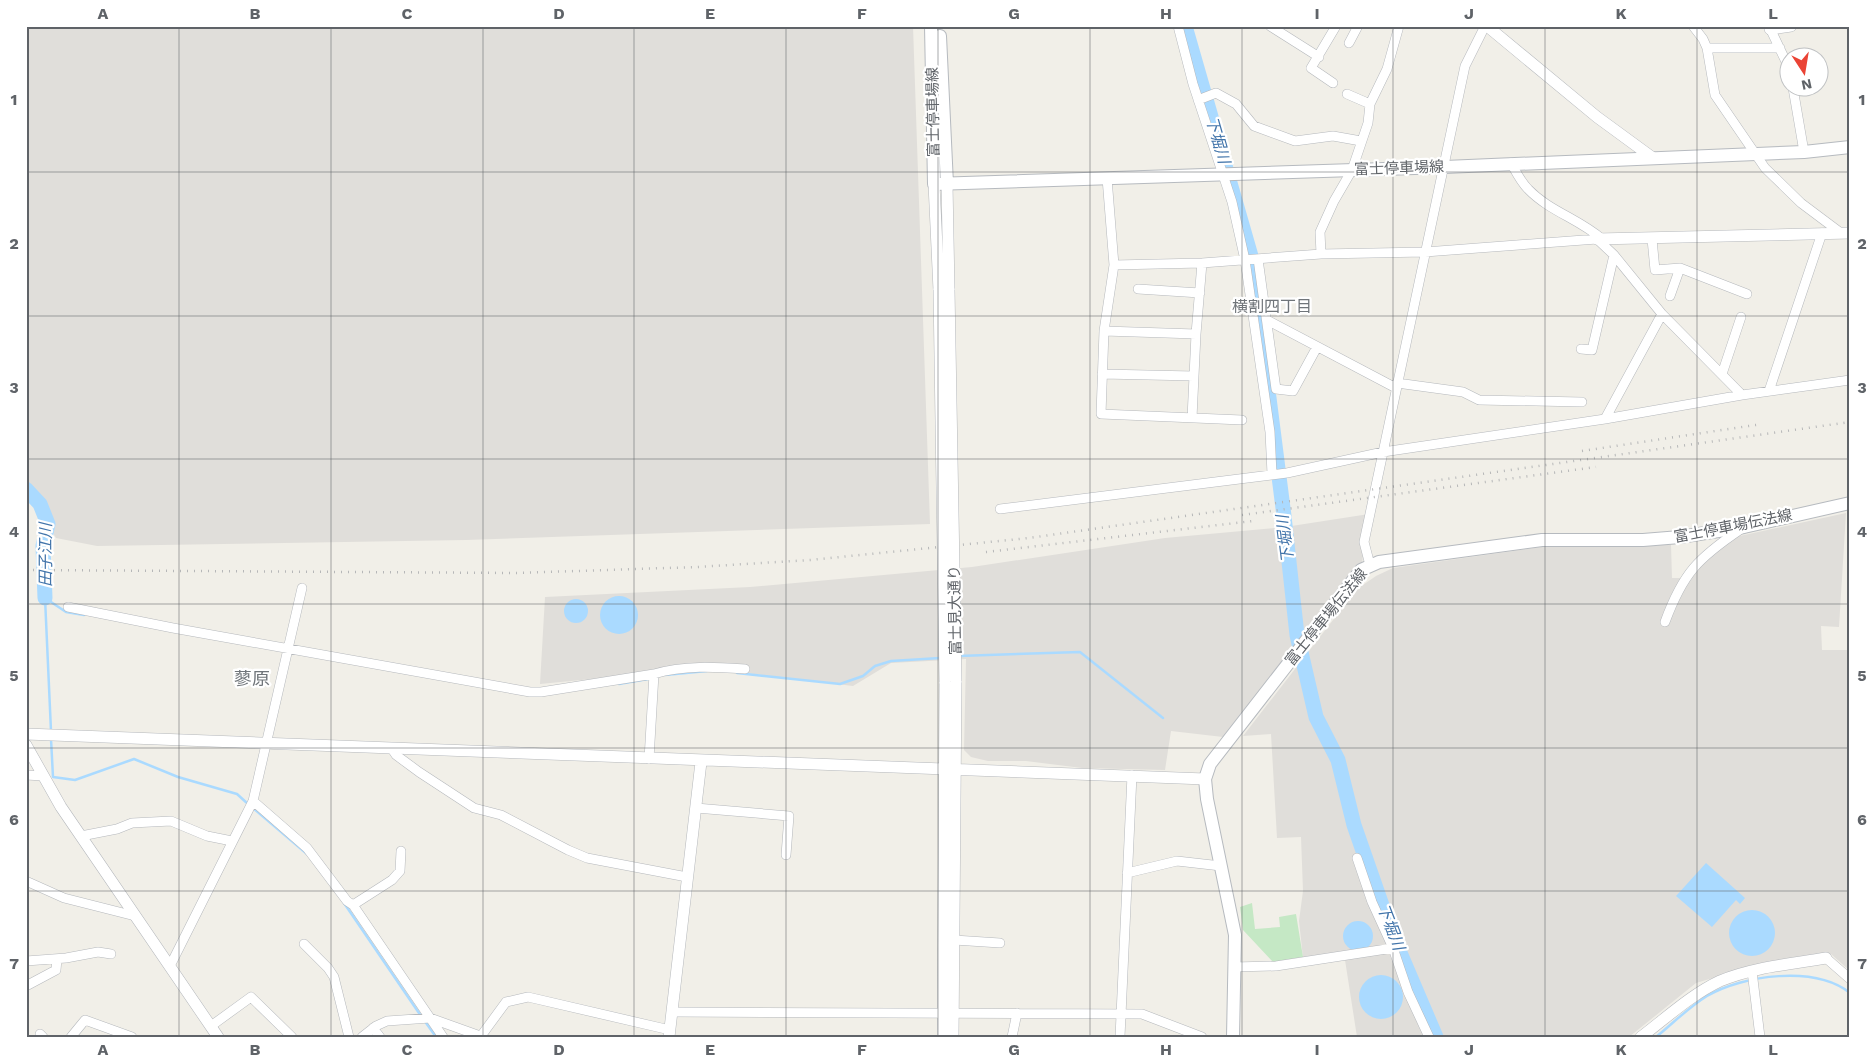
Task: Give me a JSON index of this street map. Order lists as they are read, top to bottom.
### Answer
{
  "streets": {
    "main road": ["富士停車場線", "富士停車場伝法線"],
    "street": ["富士見大通り"]
  },
  "crossings": [
    ["富士停車場線", "富士見大通り"]
  ],
  "districts": ["横割四丁目", "蓼原"],
  "water": ["下堀川", "田子江川"],
  "north": "bottom",
  "grid": {
    "columns": [
      "A",
      "B",
      "C",
      "D",
      "E",
      "F",
      "G",
      "H",
      "I",
      "J",
      "K",
      "L"
    ],
    "rows": [
      "1",
      "2",
      "3",
      "4",
      "5",
      "6",
      "7"
    ]
  }
}
